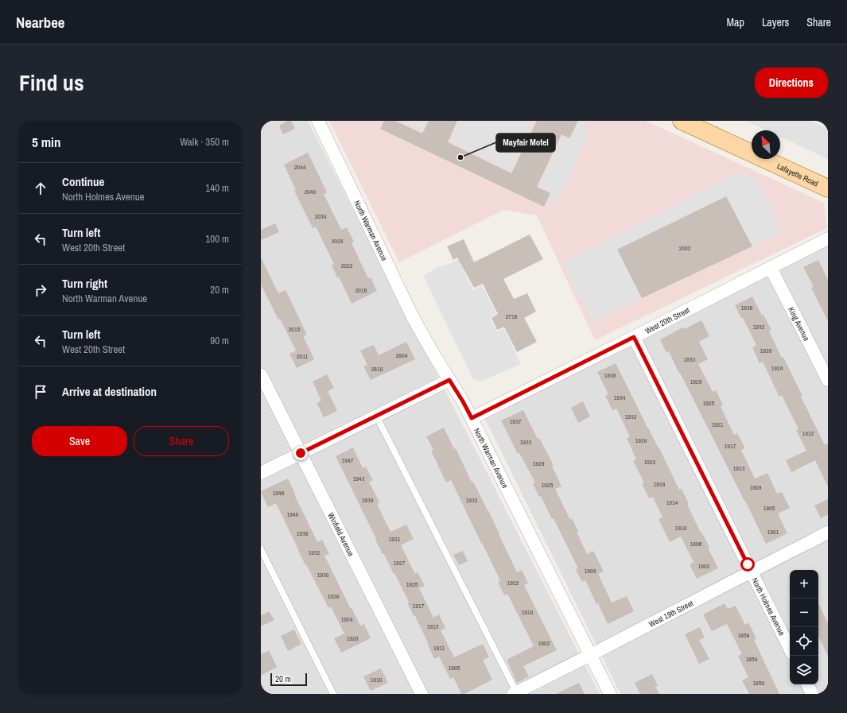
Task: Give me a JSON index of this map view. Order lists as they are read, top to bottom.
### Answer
{
  "streets": {
    "main road": ["Lafayette Road"],
    "street": [
      "North Warman Avenue",
      "West 20th Street",
      "King Avenue",
      "Winfield Avenue",
      "North Holmes Avenue",
      "West 19th Street"
    ]
  },
  "crossings": [
    ["North Warman Avenue", "West 20th Street"],
    ["North Warman Avenue", "West 19th Street"],
    ["West 20th Street", "King Avenue"],
    ["West 20th Street", "North Holmes Avenue"],
    ["North Holmes Avenue", "West 19th Street"]
  ],
  "places": ["Mayfair Motel"],
  "house_numbers": [
    "2044",
    "2040",
    "2034",
    "2028",
    "2002",
    "2022",
    "2016",
    "1936",
    "2716",
    "1932",
    "2015",
    "1928",
    "2804",
    "2011",
    "1933",
    "1924",
    "2810",
    "1938",
    "1929",
    "1934",
    "1925",
    "1932",
    "1937",
    "1921",
    "1912",
    "1928",
    "1933",
    "1917",
    "1947",
    "1922",
    "1929",
    "1913",
    "1943",
    "1918",
    "1925",
    "1909",
    "1946",
    "1939",
    "1932",
    "1914",
    "1905",
    "1940",
    "1910",
    "1901",
    "1936",
    "1931",
    "1906",
    "1932",
    "1927",
    "1902",
    "1909",
    "1930",
    "1922",
    "1925",
    "1928",
    "1917",
    "1910",
    "1924",
    "1913",
    "1858",
    "1920",
    "1902",
    "1911",
    "1854",
    "1905",
    "1910",
    "1850"
  ],
  "scale_bar": "20 m",
  "north": "top left",
  "page": {
    "header": "Nearbee",
    "nav": ["Map", "Layers", "Share"],
    "title": "Find us",
    "buttons": [
      "Directions",
      ["Save", "Share"]
    ],
    "heading": ["5 min", "Walk · 350 m"],
    "list": [
      ["Continue", "North Holmes Avenue", "140 m"],
      ["Turn left", "West 20th Street", "100 m"],
      ["Turn right", "North Warman Avenue", "20 m"],
      ["Turn left", "West 20th Street", "90 m"],
      "Arrive at destination"
    ],
    "map_buttons": ["+", "−"],
    "scale": "20 m"
  }
}
